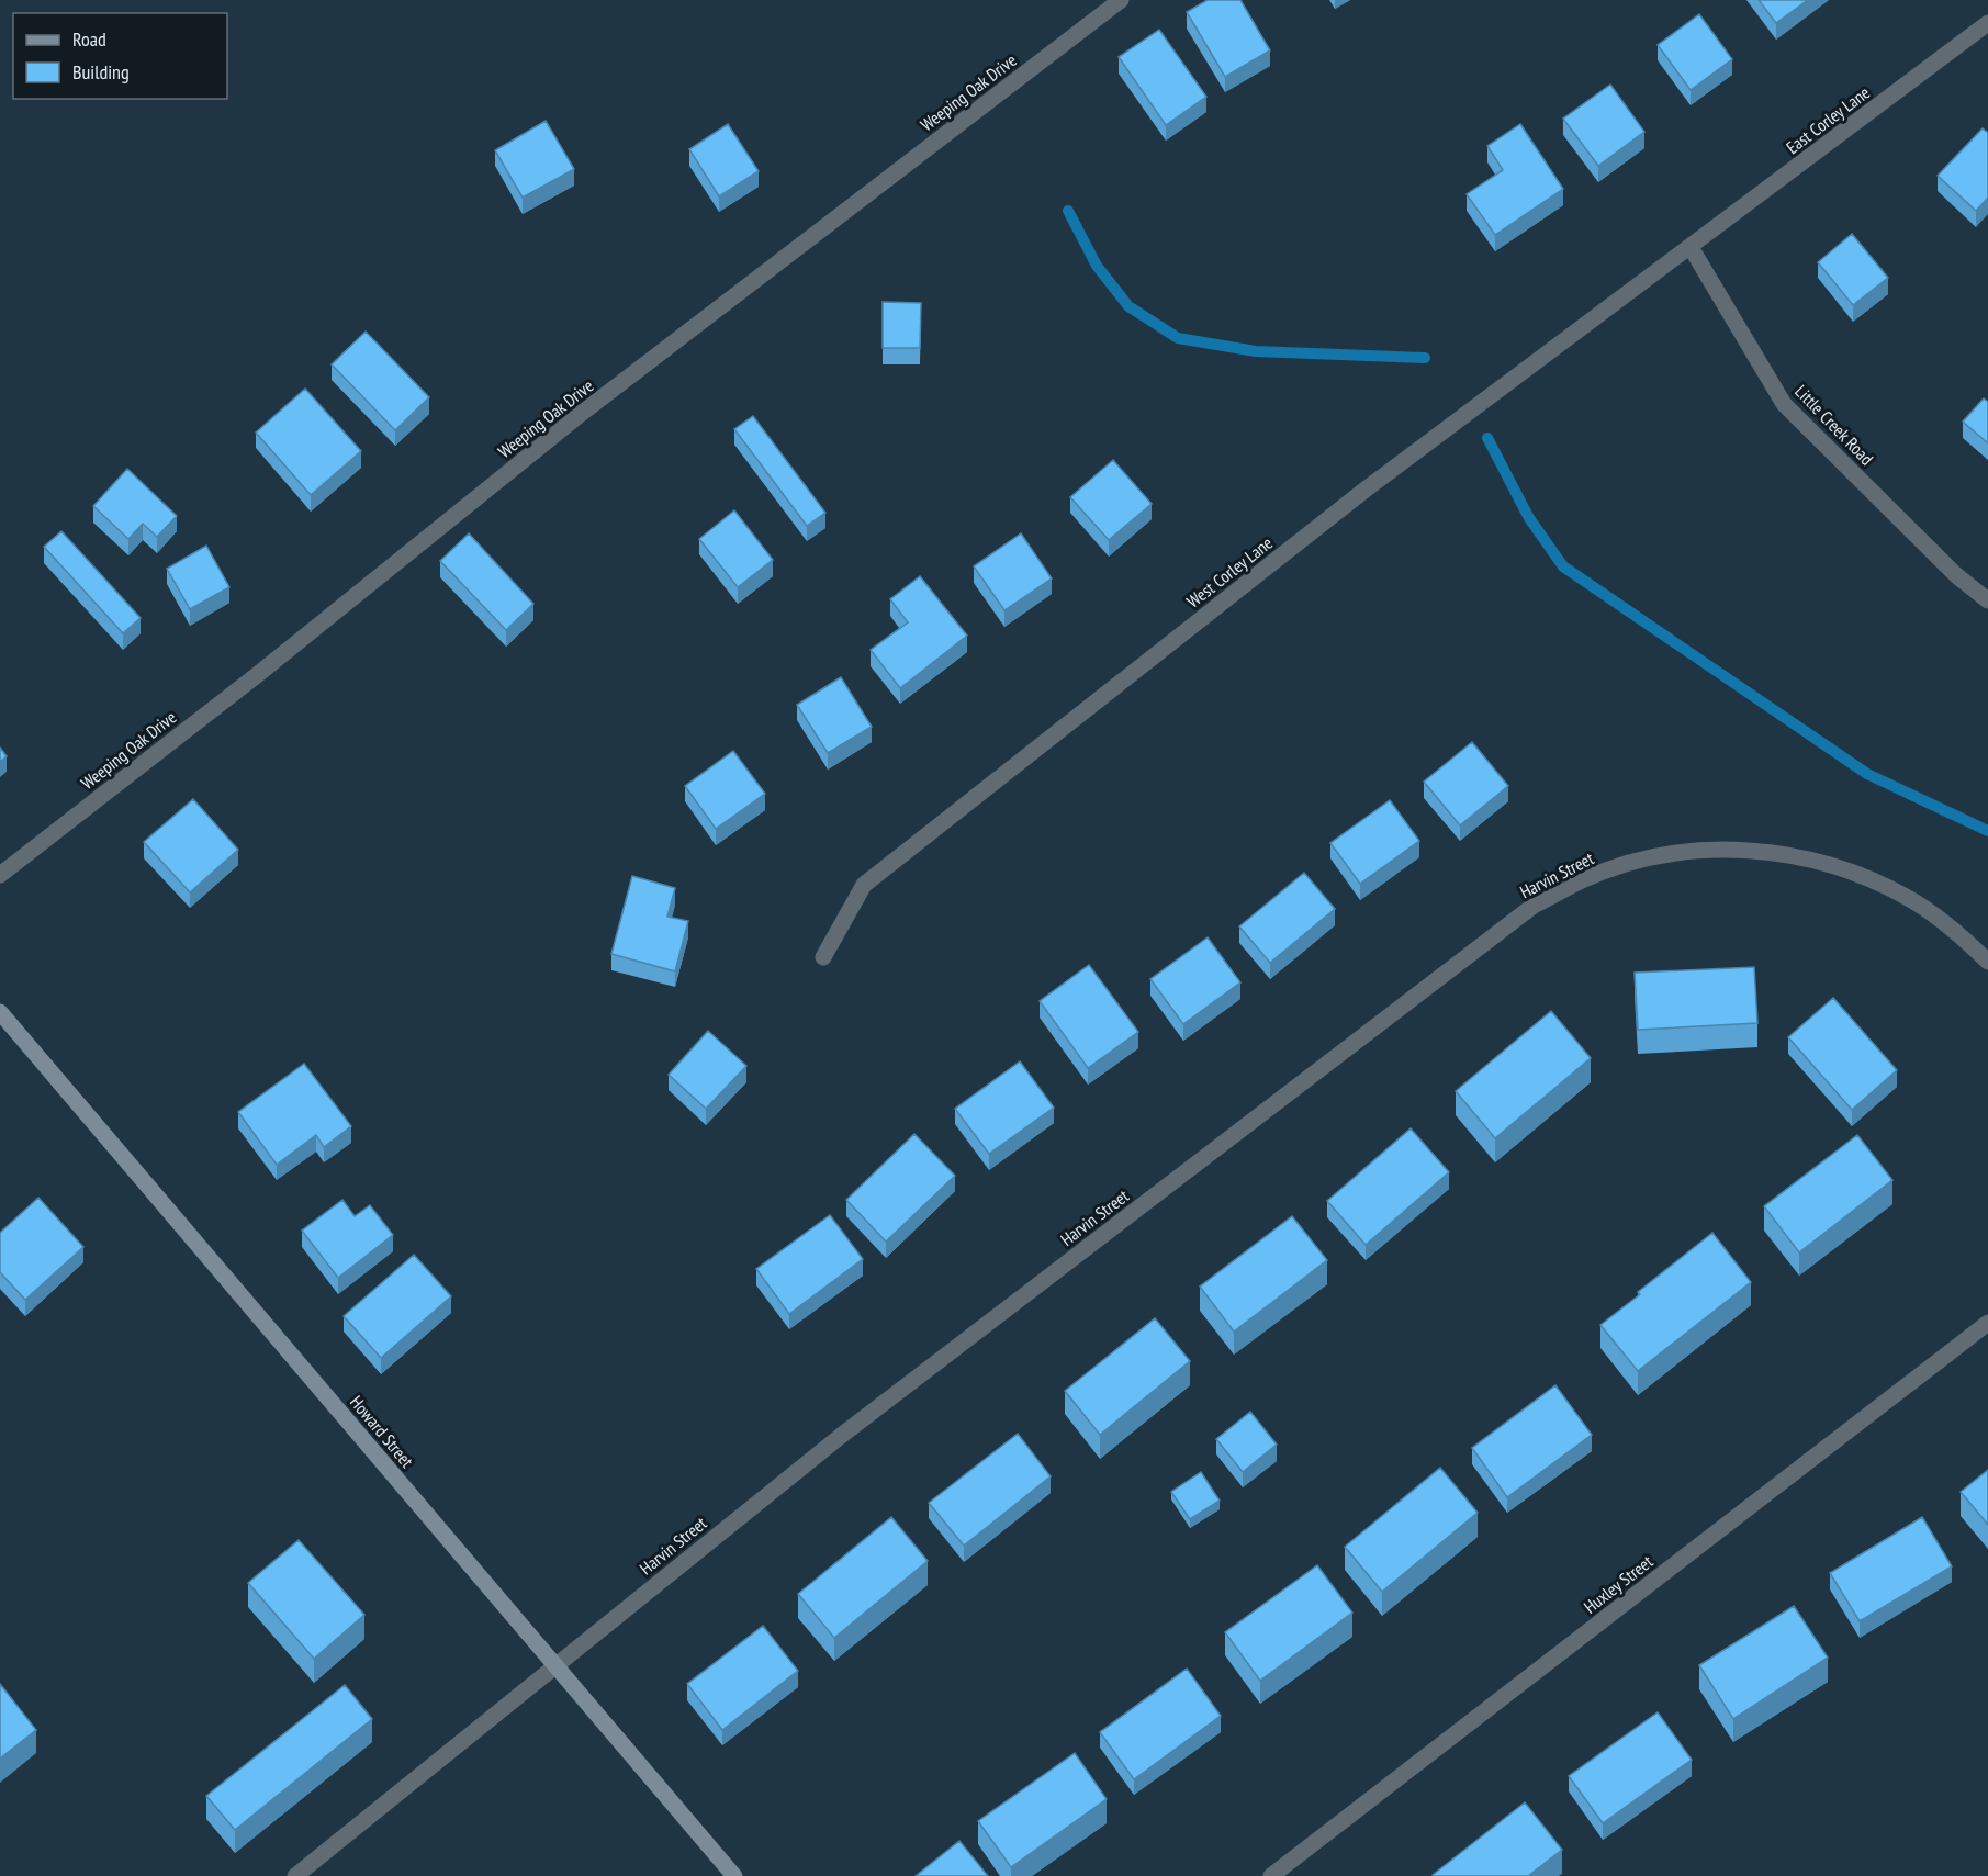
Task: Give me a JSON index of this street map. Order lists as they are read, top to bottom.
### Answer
{
  "streets": {
    "street": [
      "Weeping Oak Drive",
      "East Corley Lane",
      "Little Creek Road",
      "West Corley Lane",
      "Harvin Street",
      "Howard Street",
      "Huxley Street"
    ]
  },
  "crossings": [
    ["East Corley Lane", "Little Creek Road"],
    ["East Corley Lane", "West Corley Lane"],
    ["Little Creek Road", "West Corley Lane"],
    ["Harvin Street", "Howard Street"]
  ],
  "legend": ["Road", "Building"]
}
